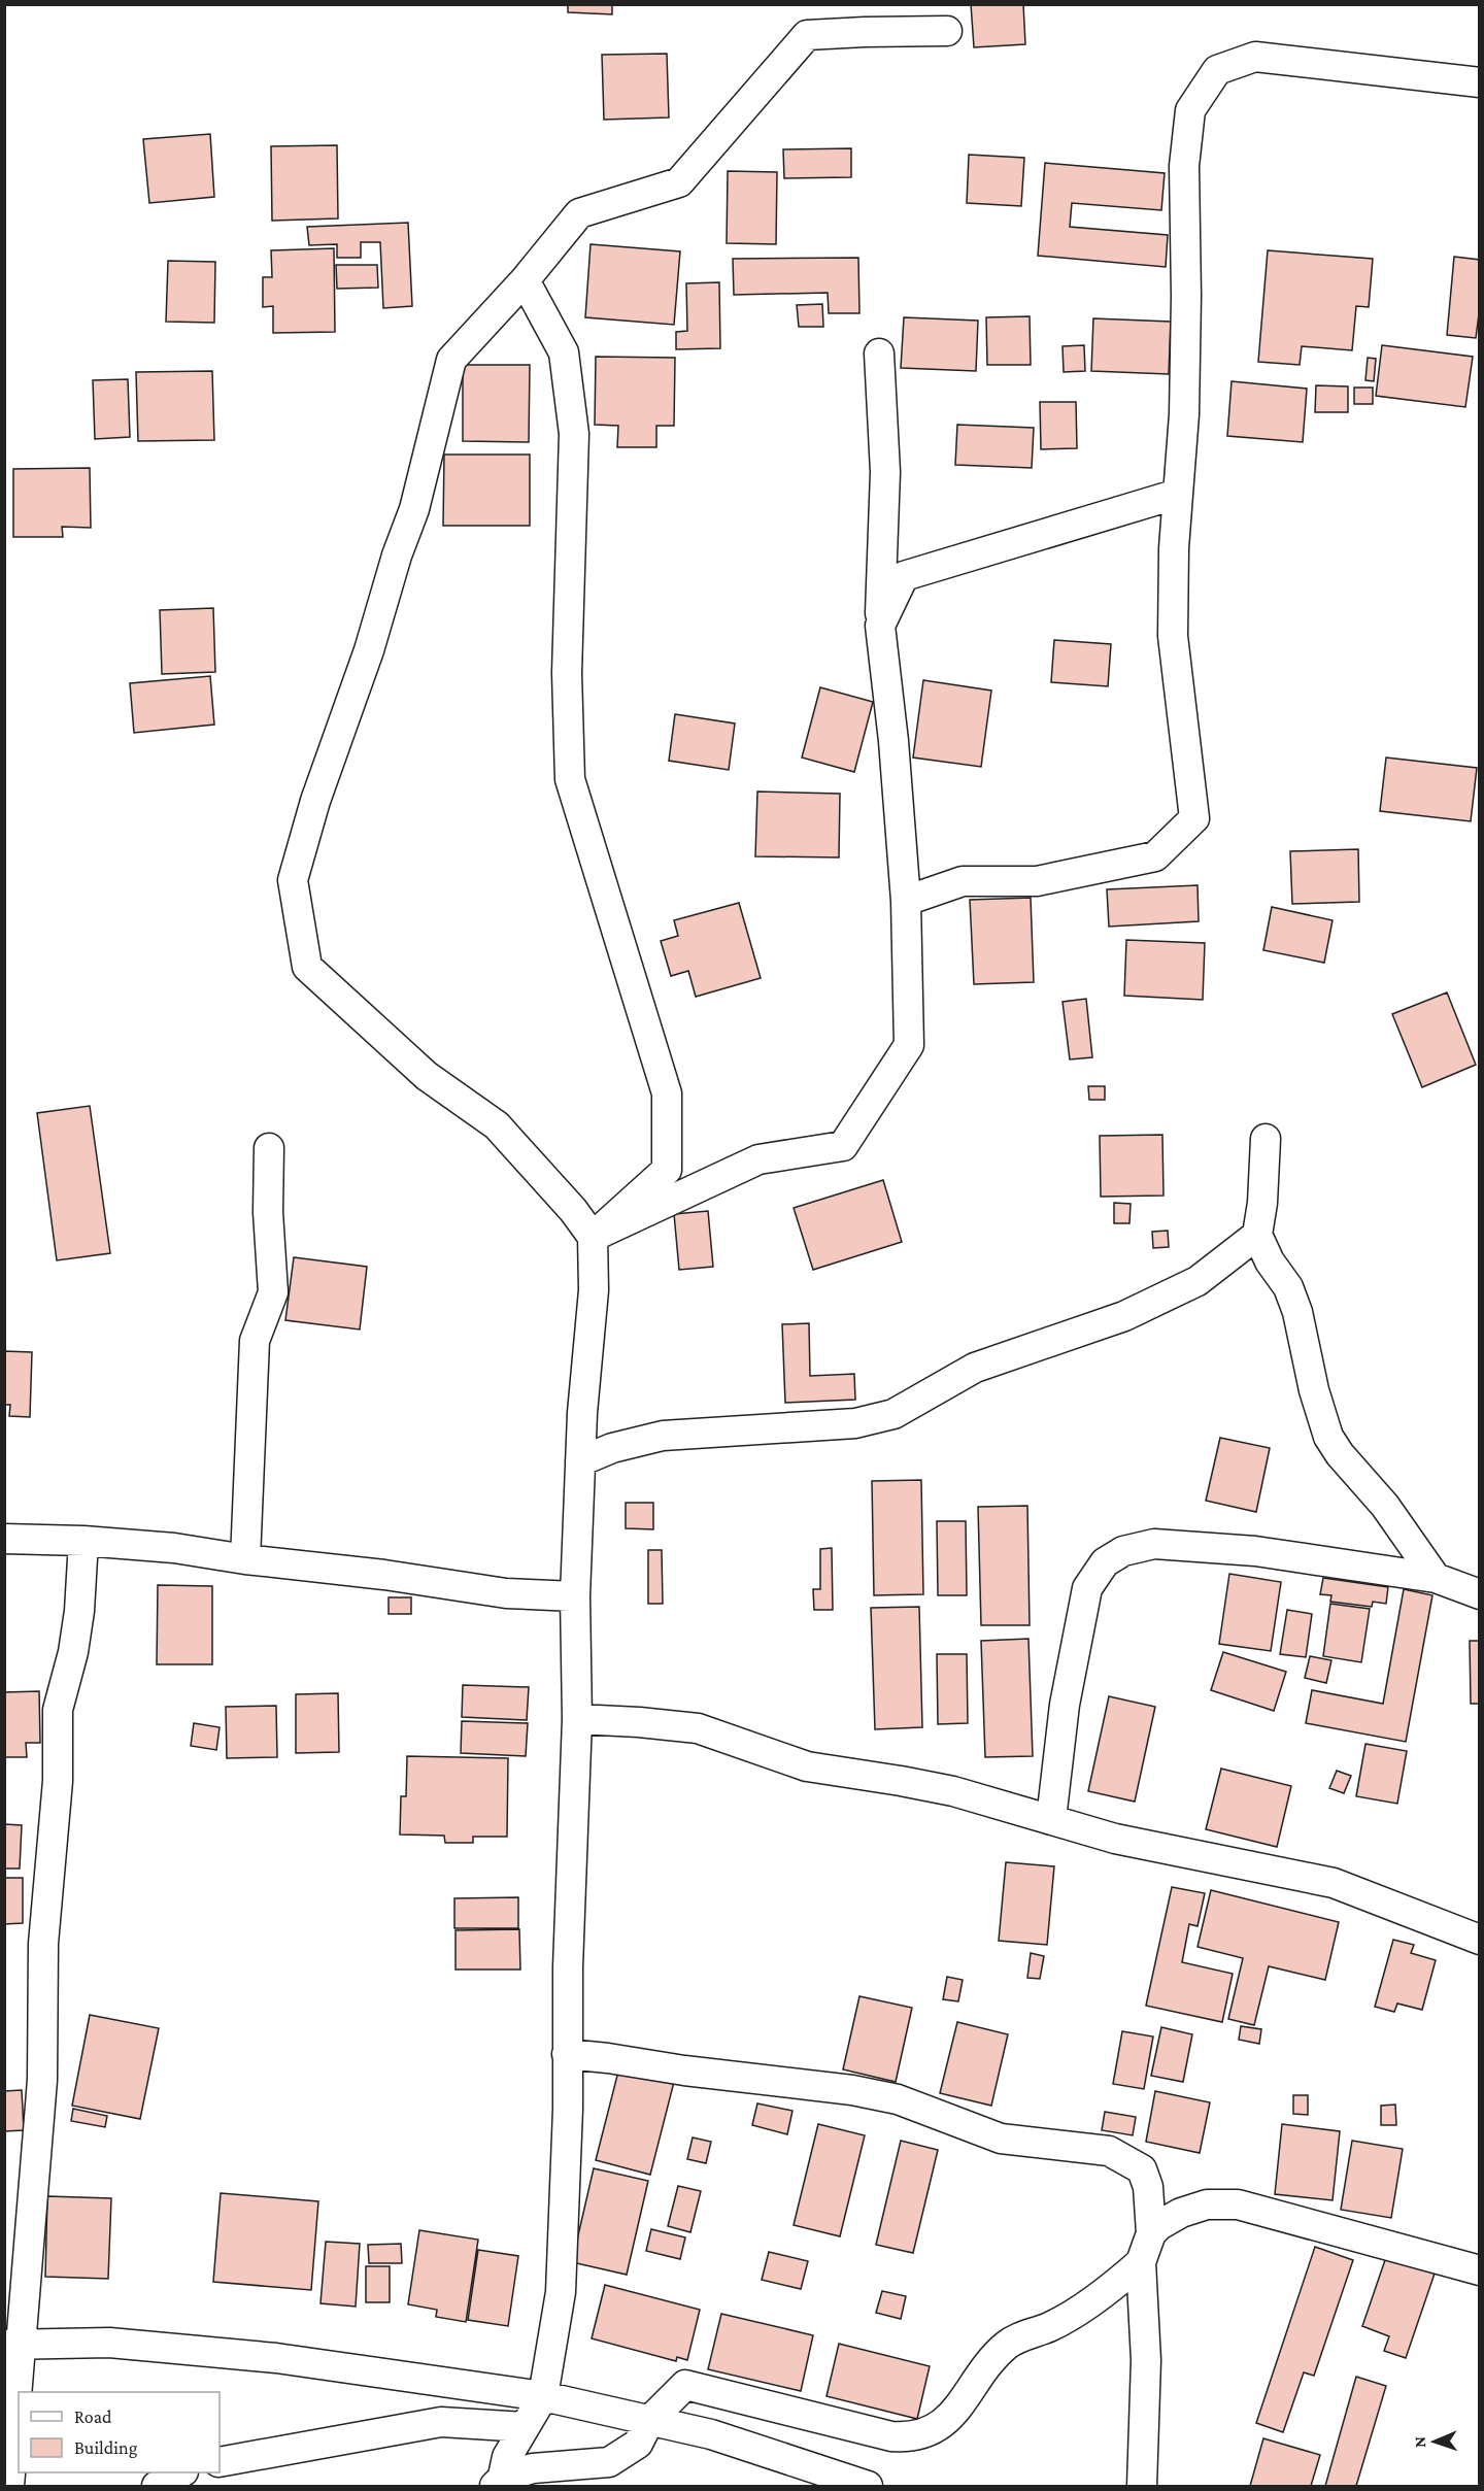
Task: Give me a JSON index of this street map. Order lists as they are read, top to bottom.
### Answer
{
  "legend": ["Road", "Building"],
  "north": "left"
}
